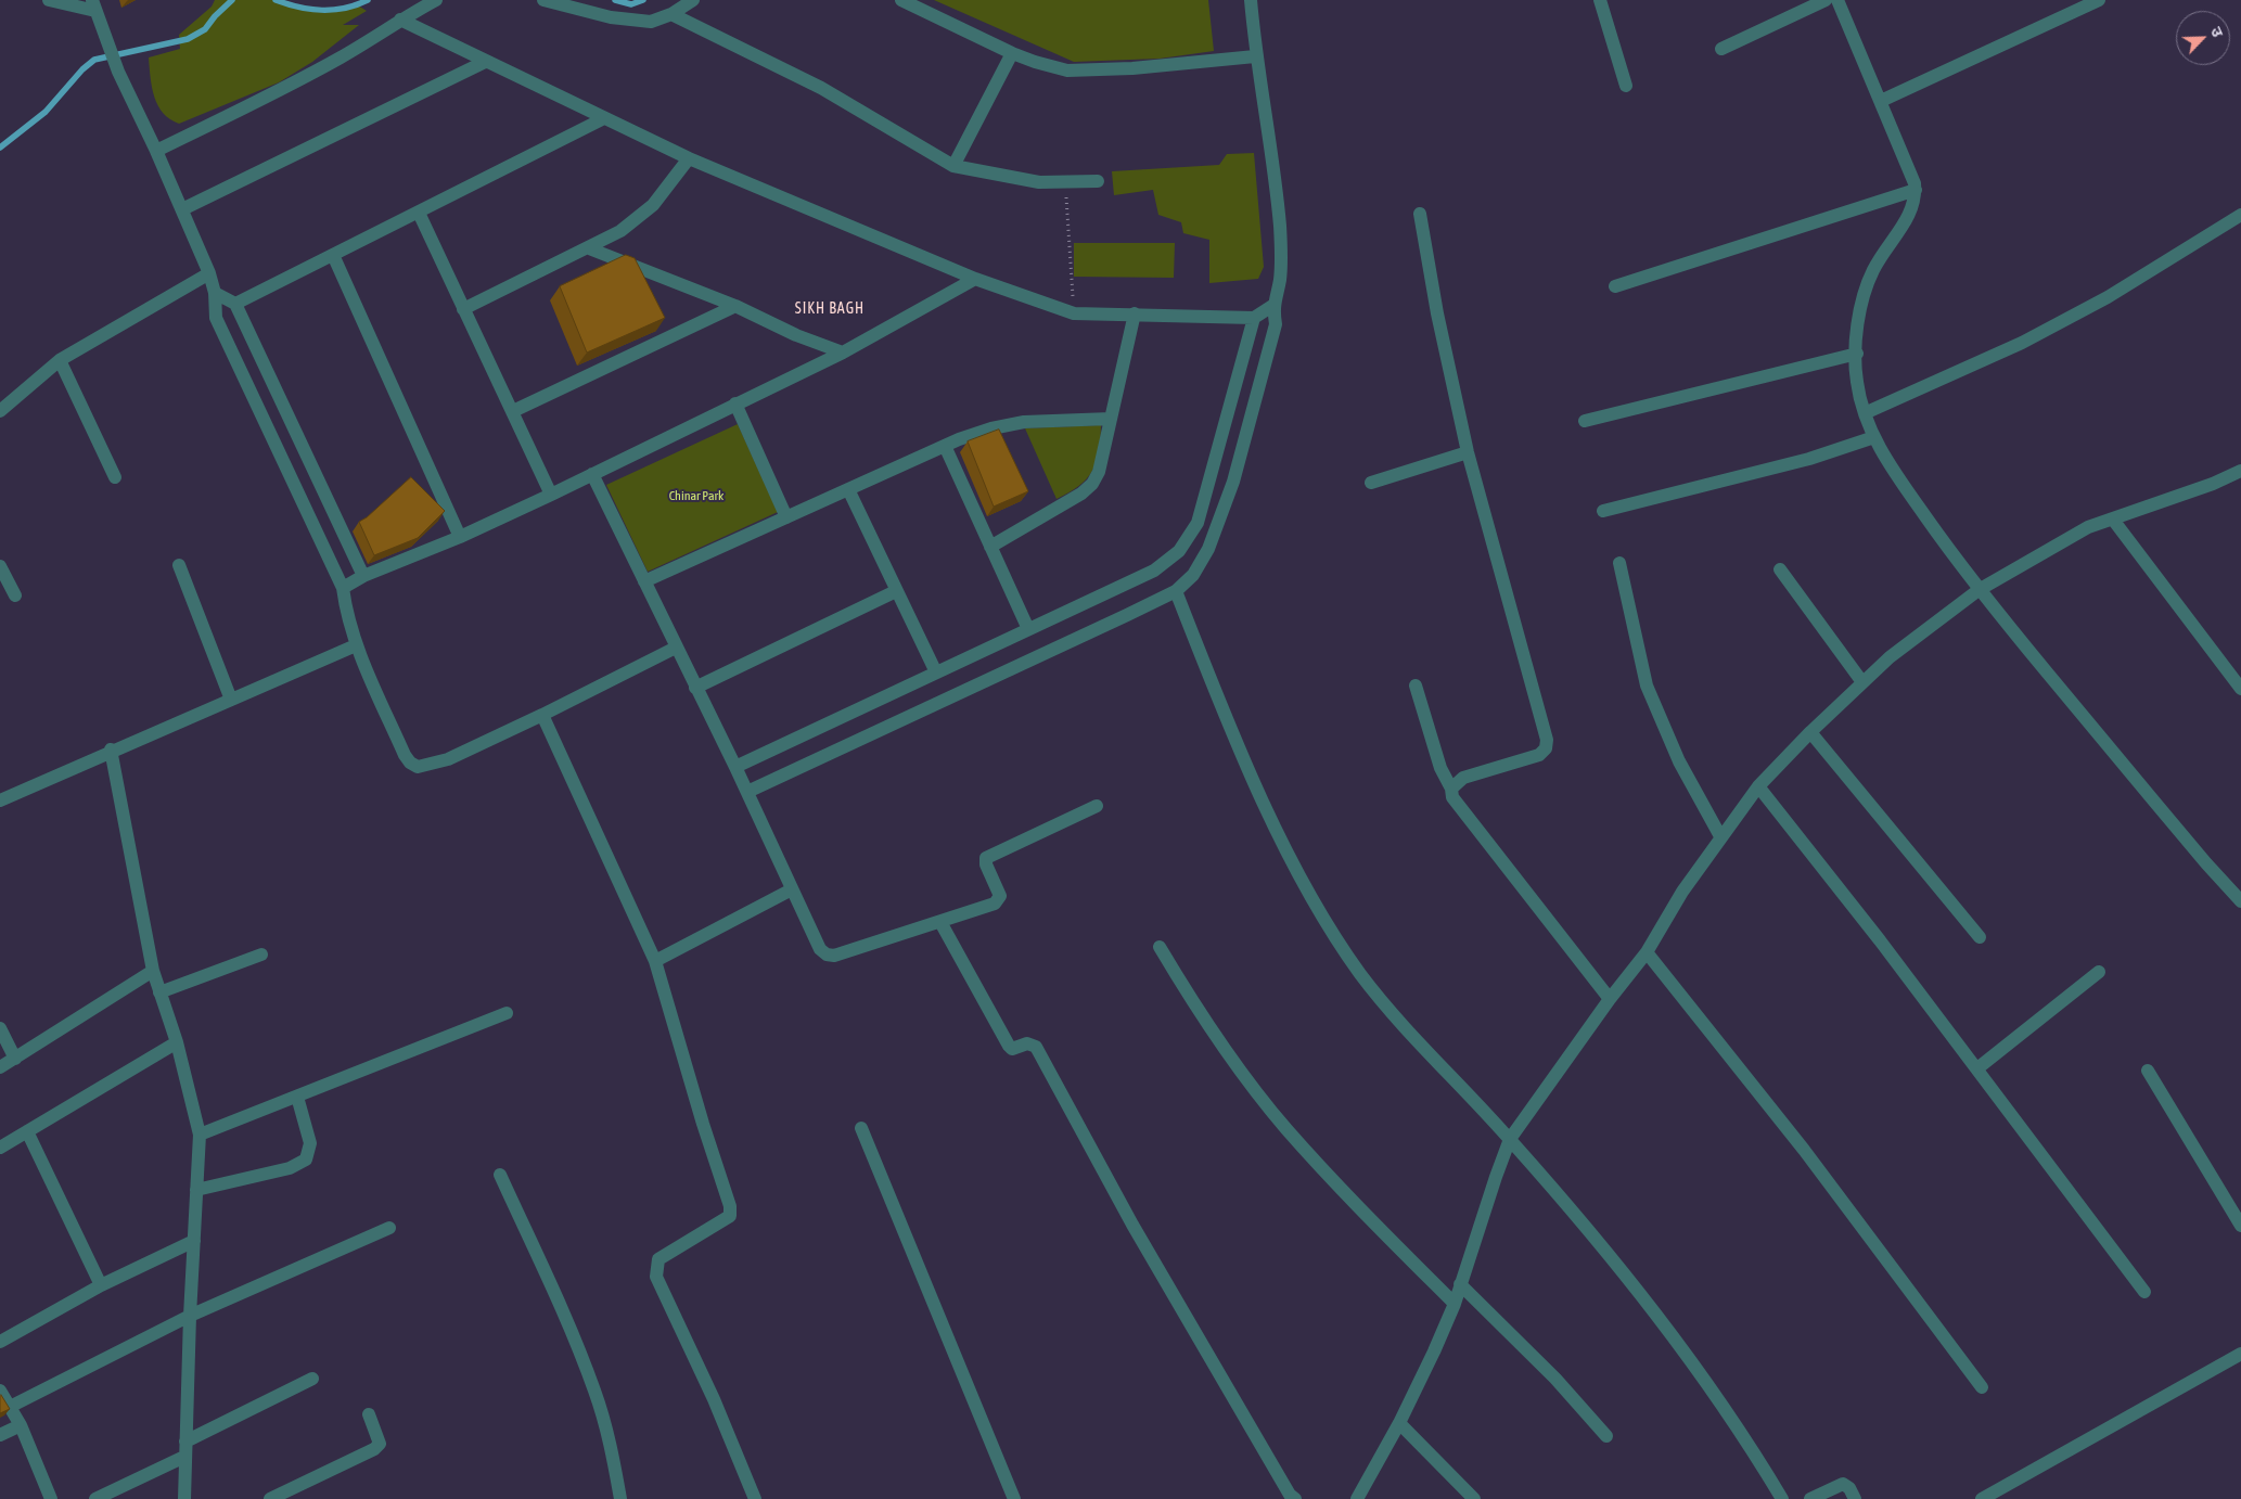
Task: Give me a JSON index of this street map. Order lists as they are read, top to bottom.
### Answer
{
  "districts": ["SIKH BAGH"],
  "parks": ["Chinar Park"],
  "north": "top right"
}
